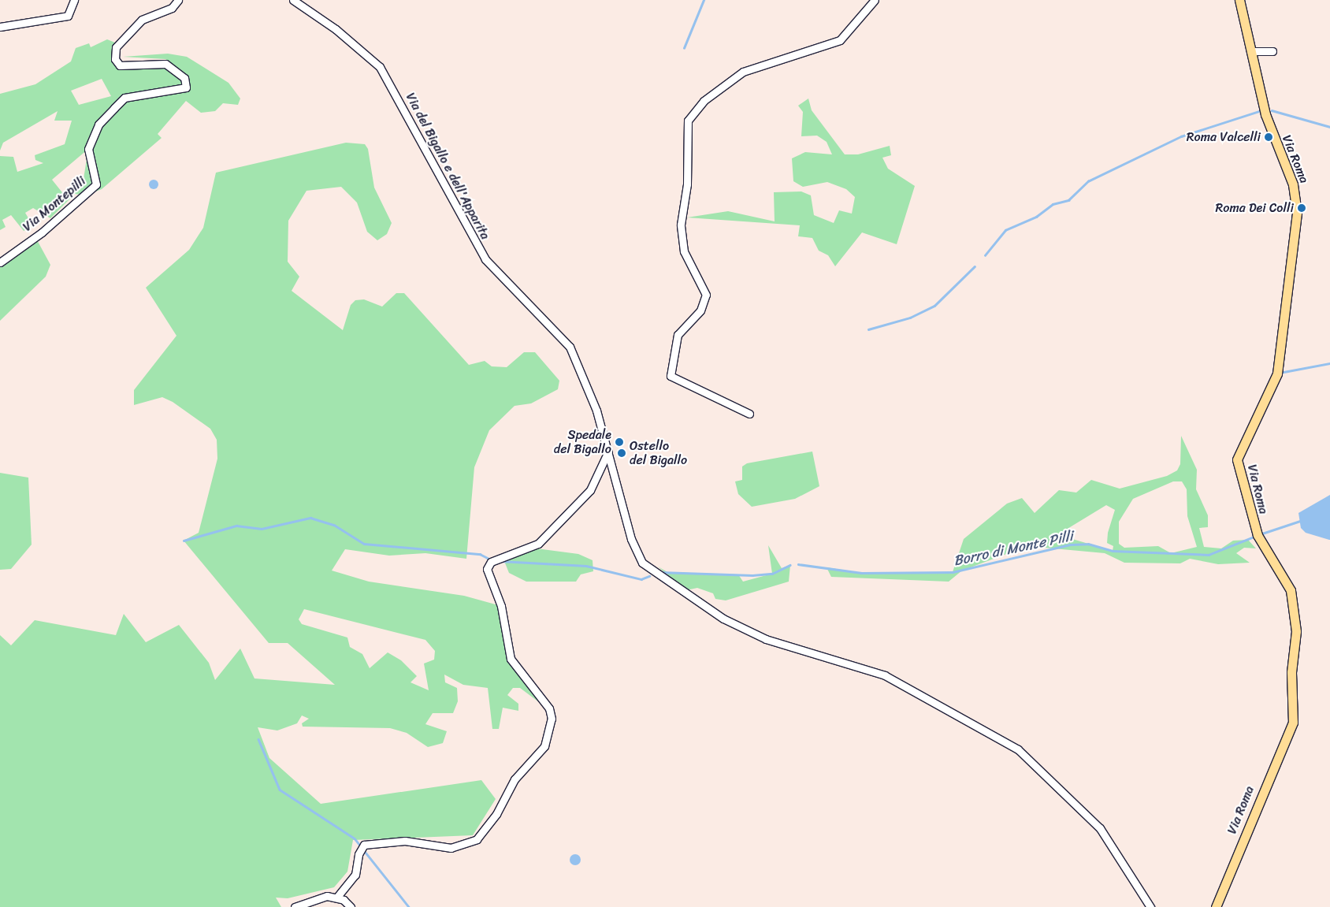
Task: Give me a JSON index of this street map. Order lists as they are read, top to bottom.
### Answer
{
  "streets": {
    "main road": ["Via Roma"],
    "street": ["Via del Bigallo e dell'Apparita", "Via Montepilli"]
  },
  "water": ["Borro di Monte Pilli"],
  "places": [
    "Roma Valcelli",
    "Roma Dei Colli",
    "Spedale del Bigallo",
    "Ostello del Bigallo"
  ]
}
